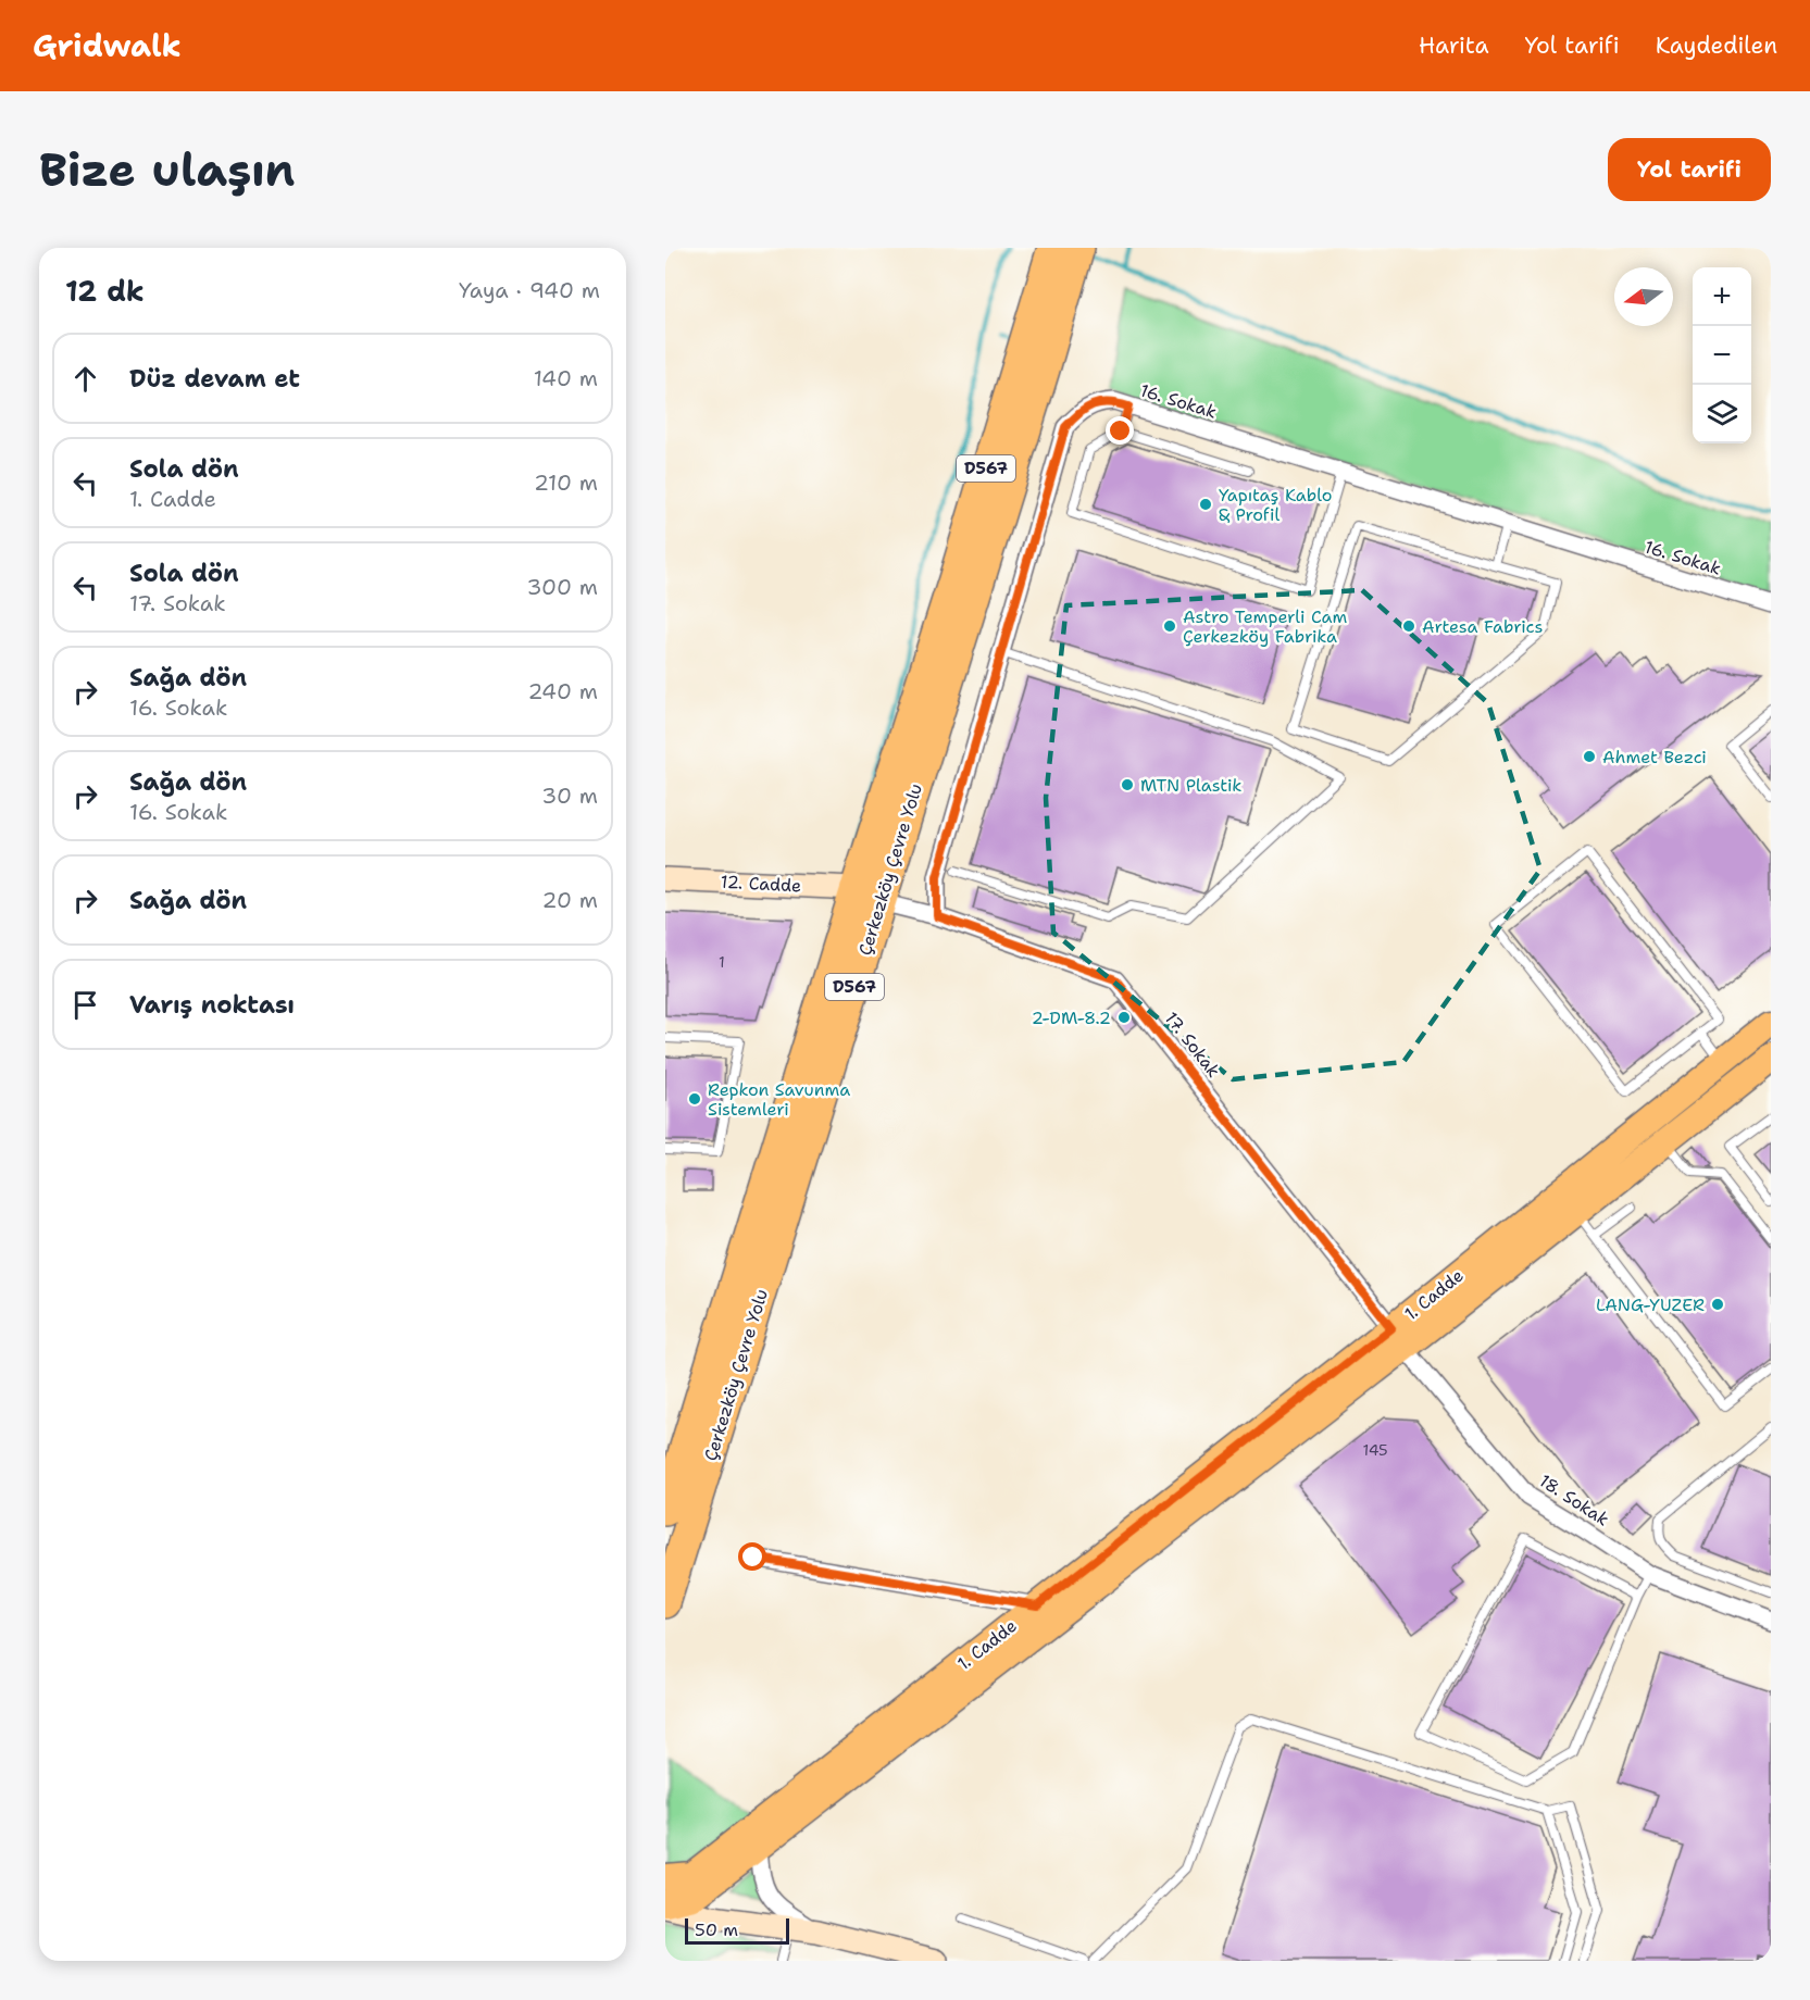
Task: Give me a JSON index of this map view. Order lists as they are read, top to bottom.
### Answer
{
  "streets": {
    "highway": ["D567", "Çerkezköy Çevre Yolu"],
    "main road": ["1. Cadde"],
    "street": [
      "16. Sokak",
      "12. Cadde",
      "17. Sokak",
      "18. Sokak"
    ]
  },
  "crossings": [
    ["16. Sokak", "17. Sokak"],
    ["D567", "Çerkezköy Çevre Yolu"],
    ["D567", "12. Cadde"],
    ["D567", "17. Sokak"],
    ["Çerkezköy Çevre Yolu", "12. Cadde"],
    ["Çerkezköy Çevre Yolu", "17. Sokak"],
    ["12. Cadde", "17. Sokak"],
    ["17. Sokak", "1. Cadde"],
    ["17. Sokak", "18. Sokak"],
    ["1. Cadde", "18. Sokak"]
  ],
  "places": [
    "Yapıtaş Kablo & Profil",
    "Astro Temperli Cam Çerkezköy Fabrika",
    "Artesa Fabrics",
    "Ahmet Bezci",
    "MTN Plastik",
    "2-DM-8.2",
    "Repkon Savunma Sistemleri",
    "LANG-YUZER"
  ],
  "house_numbers": ["1", "145"],
  "scale_bar": "50 m",
  "north": "left",
  "page": {
    "header": "Gridwalk",
    "nav": ["Harita", "Yol tarifi", "Kaydedilen"],
    "buttons": "Yol tarifi",
    "title": "Bize ulaşın",
    "heading": ["12 dk", "Yaya · 940 m"],
    "map_buttons": ["+", "−"],
    "list": [
      ["Düz devam et", "140 m"],
      ["Sola dön", "1. Cadde", "210 m"],
      ["Sola dön", "17. Sokak", "300 m"],
      ["Sağa dön", "16. Sokak", "240 m"],
      ["Sağa dön", "16. Sokak", "30 m"],
      ["Sağa dön", "20 m"],
      "Varış noktası"
    ],
    "scale": "50 m"
  }
}
